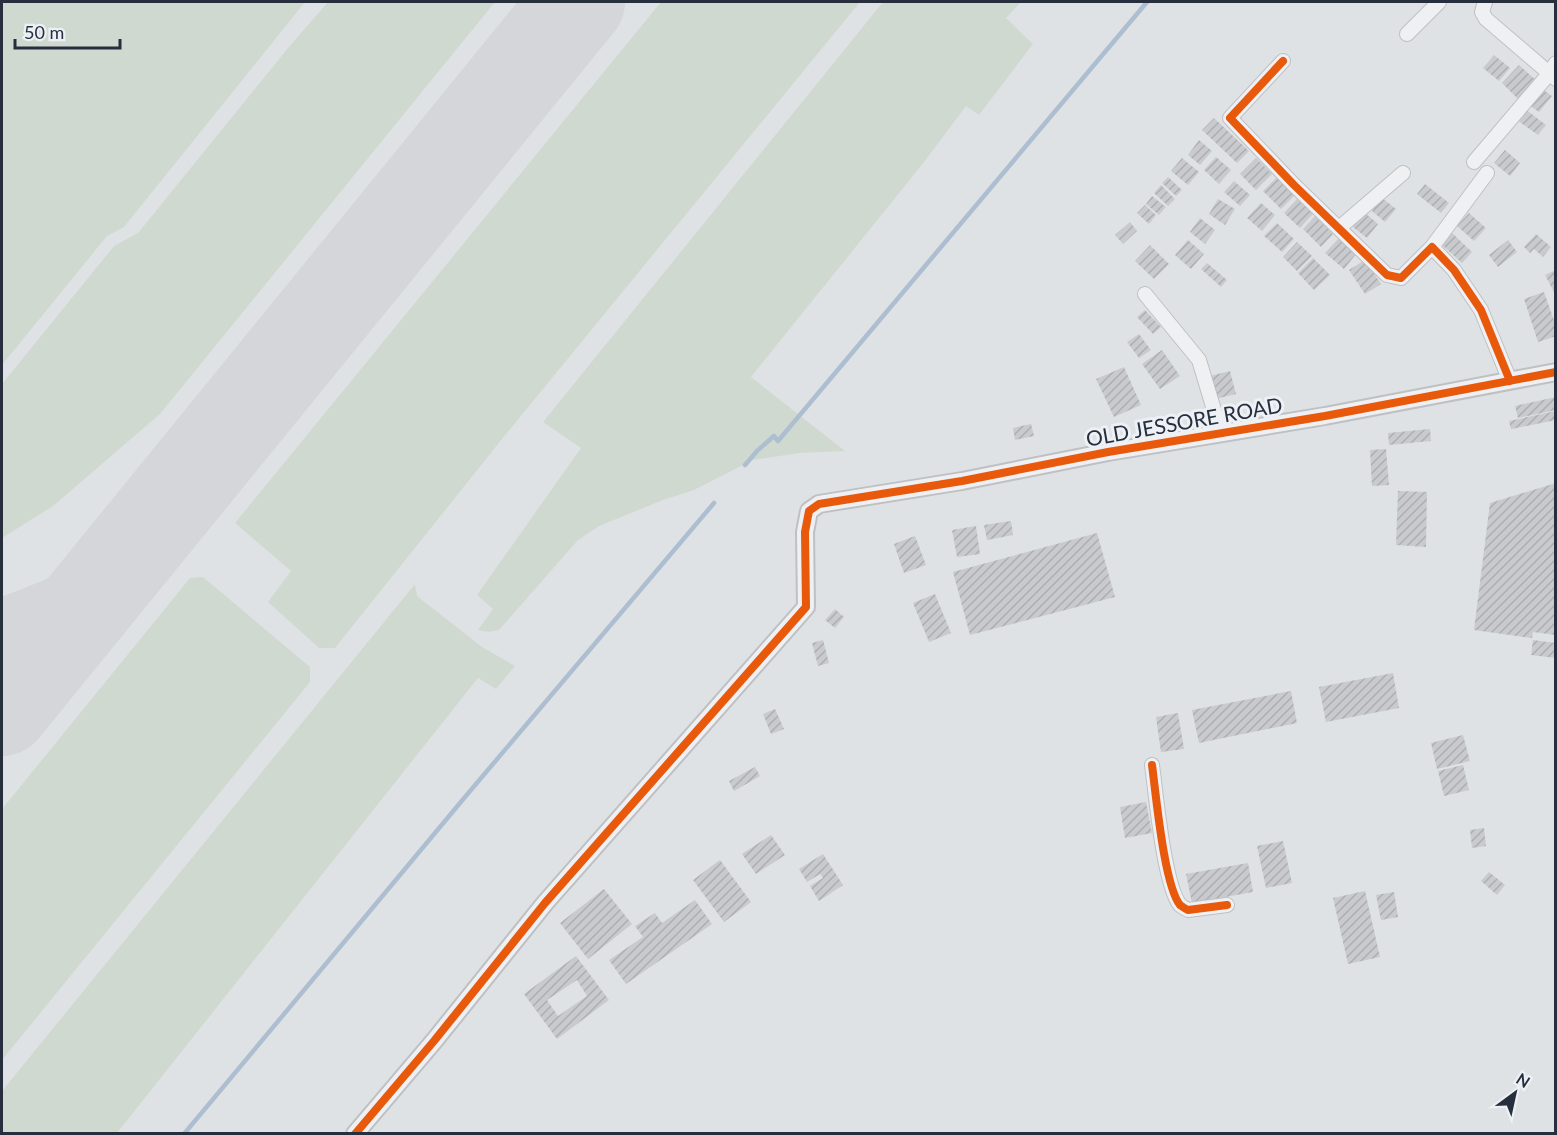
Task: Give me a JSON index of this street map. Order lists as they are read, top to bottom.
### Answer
{
  "streets": {
    "street": ["OLD JESSORE ROAD"]
  },
  "scale_bar": "50 m",
  "north": "top right"
}
